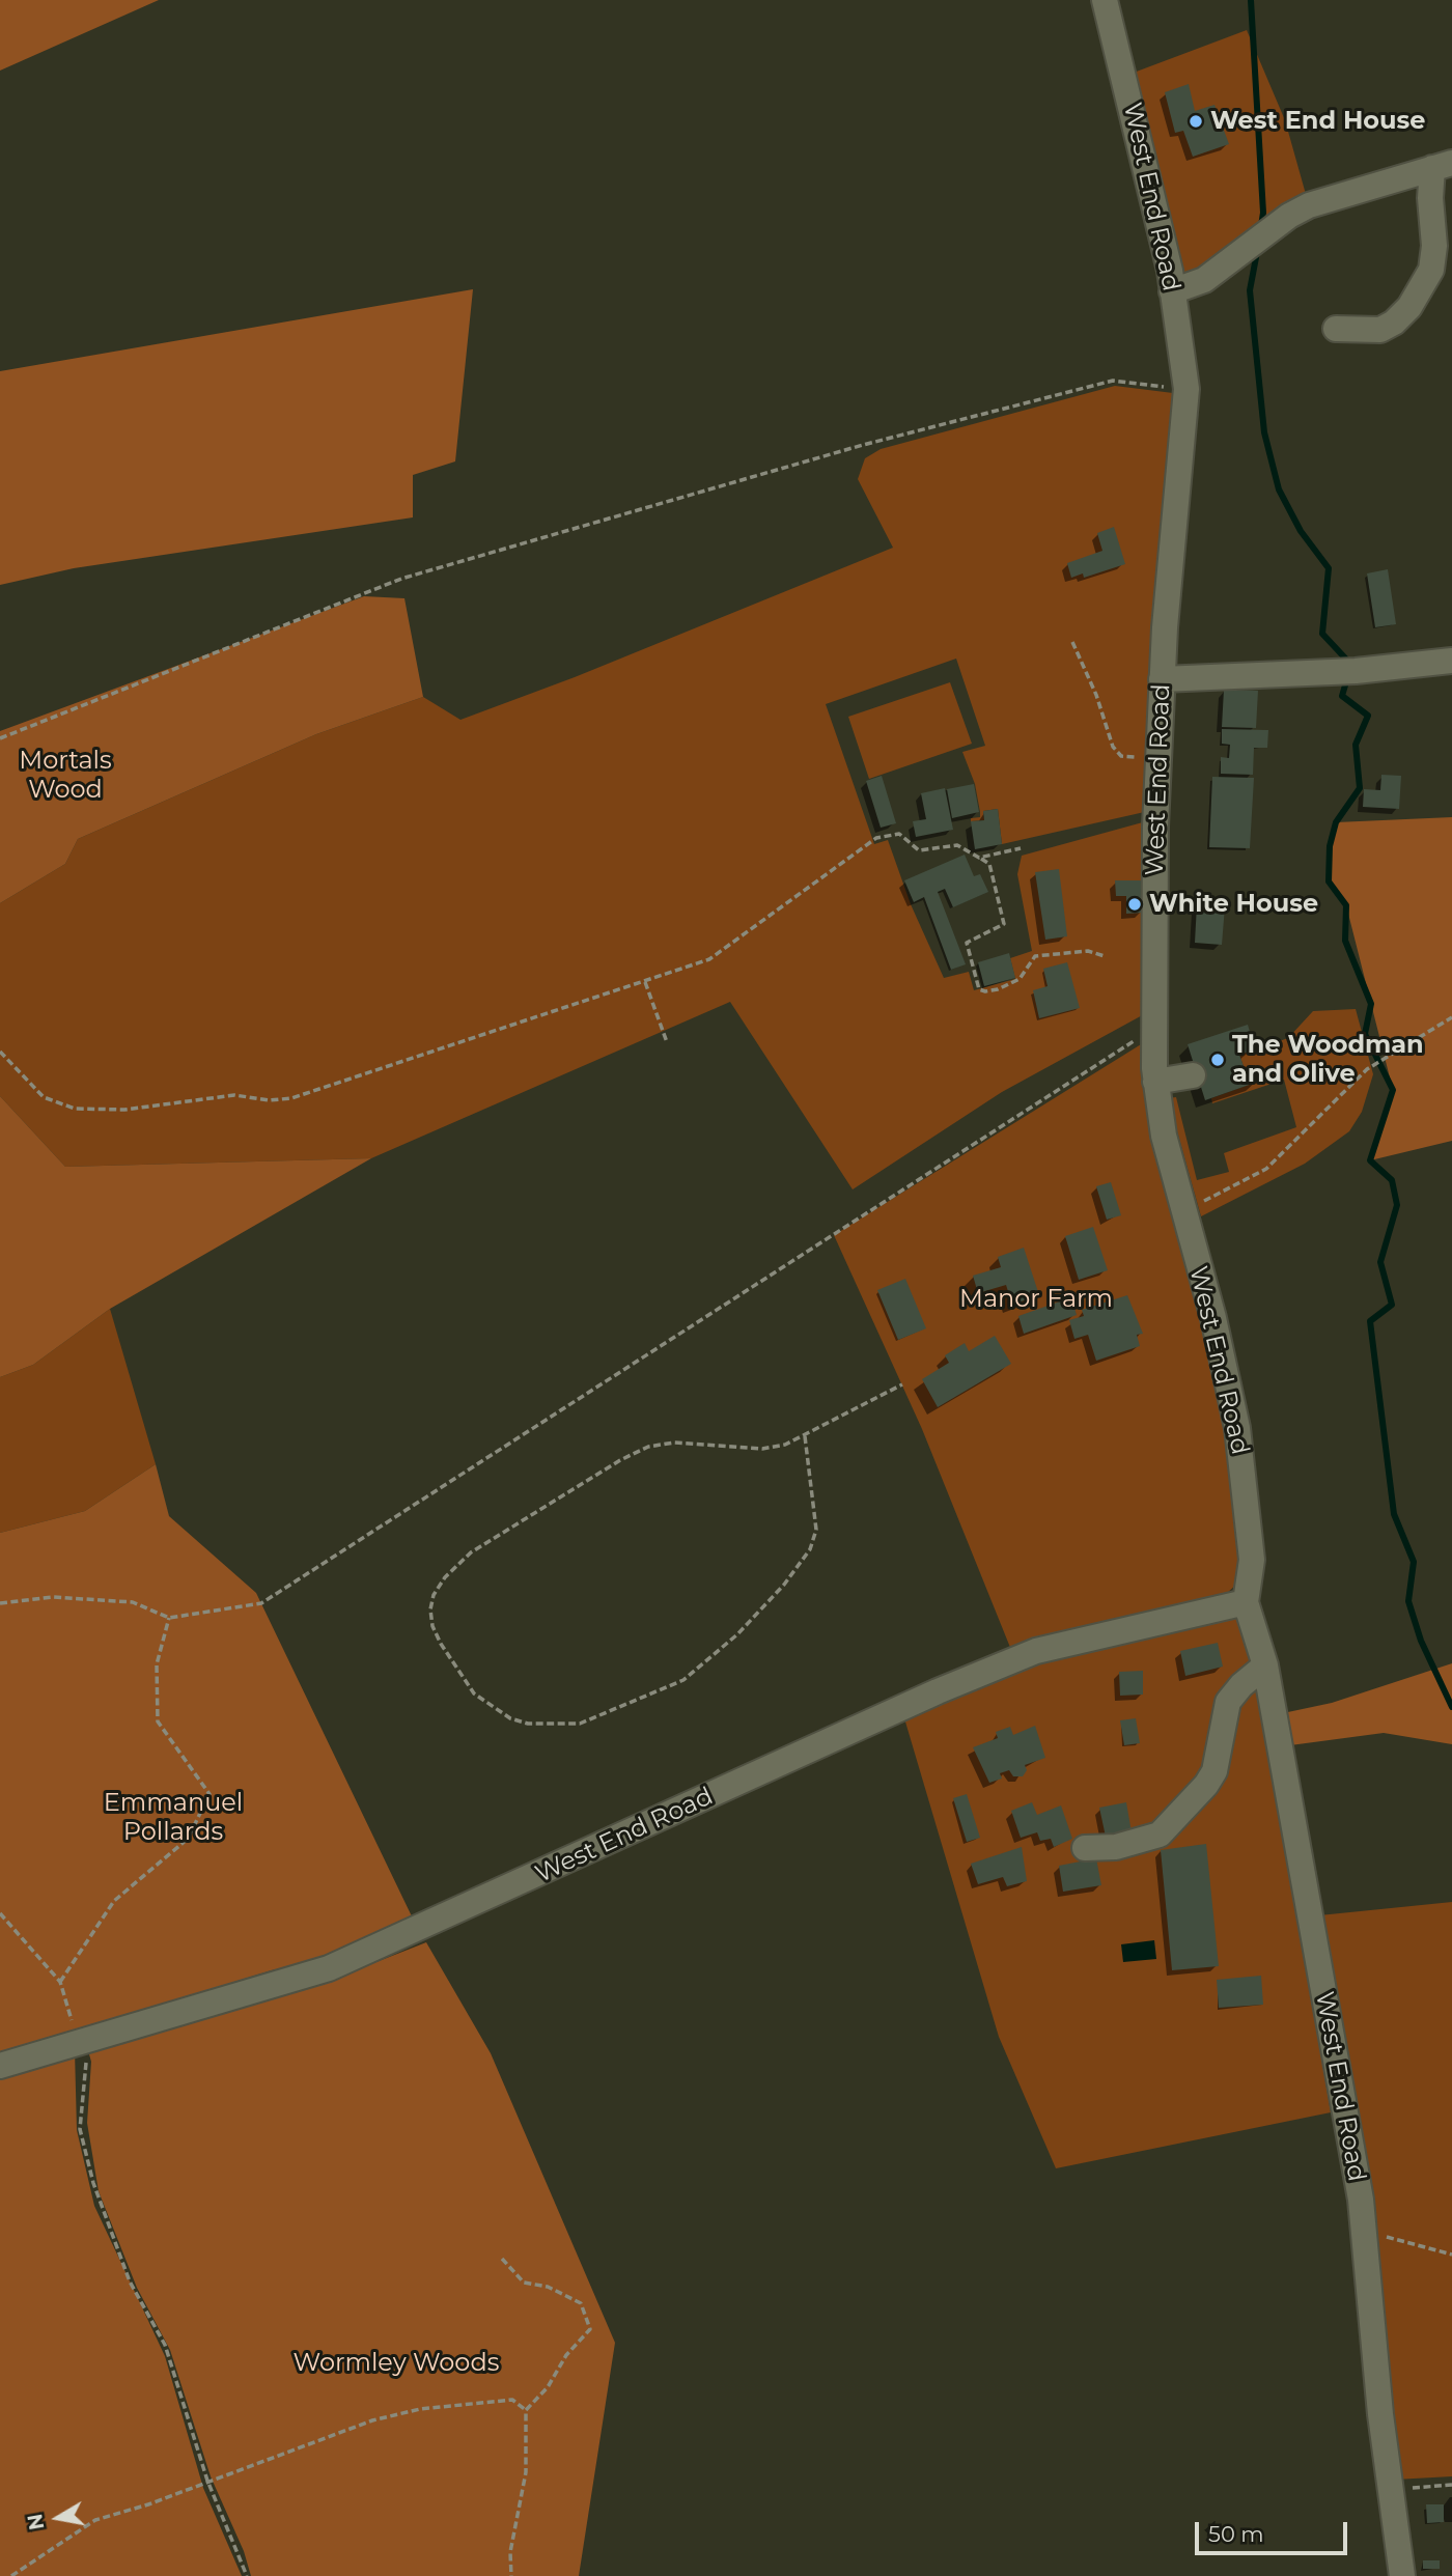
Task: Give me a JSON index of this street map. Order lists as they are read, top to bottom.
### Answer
{
  "streets": {
    "street": ["West End Road"]
  },
  "parks": [
    "Mortals Wood",
    "Manor Farm",
    "Emmanuel Pollards",
    "Wormley Woods"
  ],
  "places": ["West End House", "White House", "The Woodman and Olive"],
  "scale_bar": "50 m",
  "north": "left"
}
